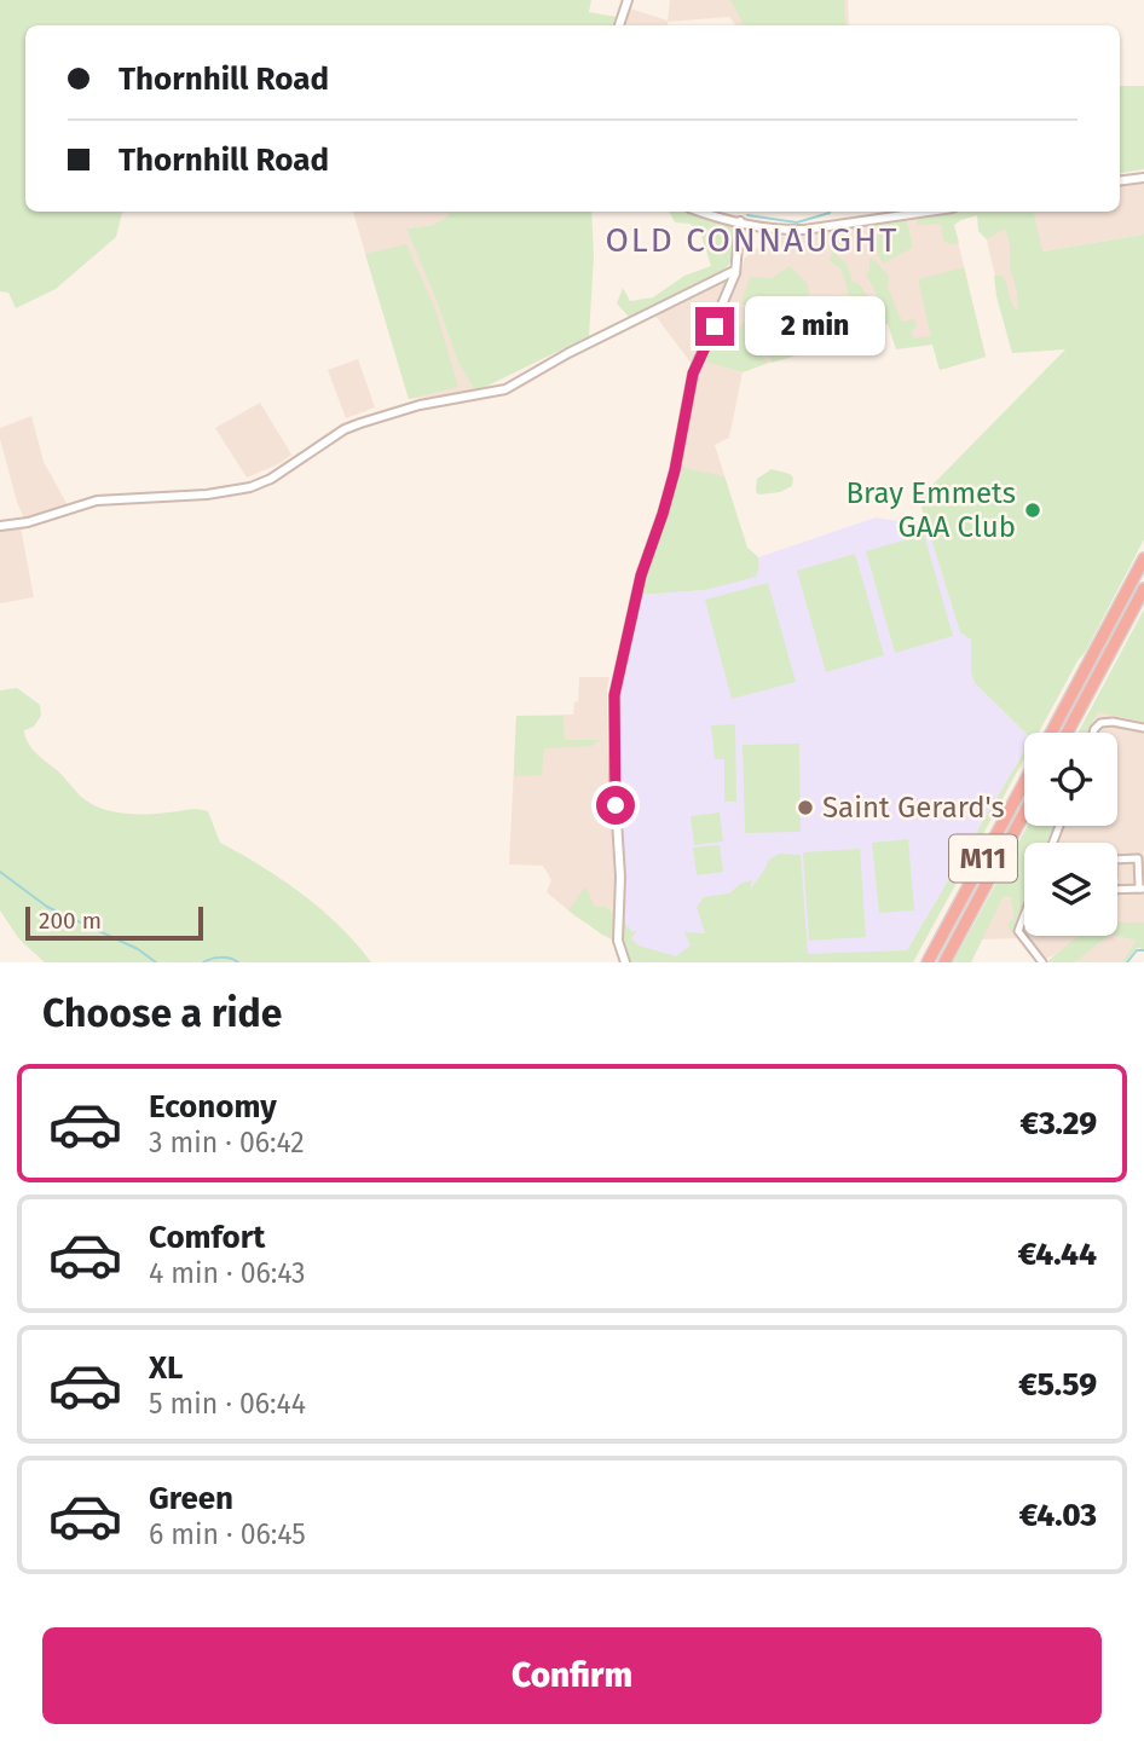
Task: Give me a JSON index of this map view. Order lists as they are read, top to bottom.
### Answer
{
  "streets": {
    "highway": ["M11"]
  },
  "districts": ["OLD CONNAUGHT"],
  "places": ["Bray Emmets GAA Club", "Saint Gerard's"],
  "scale_bar": "200 m",
  "page": {
    "banner": ["Thornhill Road", "Thornhill Road"],
    "bubble": "2 min",
    "scale": "200 m",
    "heading": "Choose a ride",
    "list": [
      {
        "name": "Economy",
        "note": "3 min · 06:42",
        "value": "€3.29"
      },
      {
        "name": "Comfort",
        "note": "4 min · 06:43",
        "value": "€4.44"
      },
      {
        "name": "XL",
        "note": "5 min · 06:44",
        "value": "€5.59"
      },
      {
        "name": "Green",
        "note": "6 min · 06:45",
        "value": "€4.03"
      }
    ],
    "buttons": "Confirm"
  }
}
